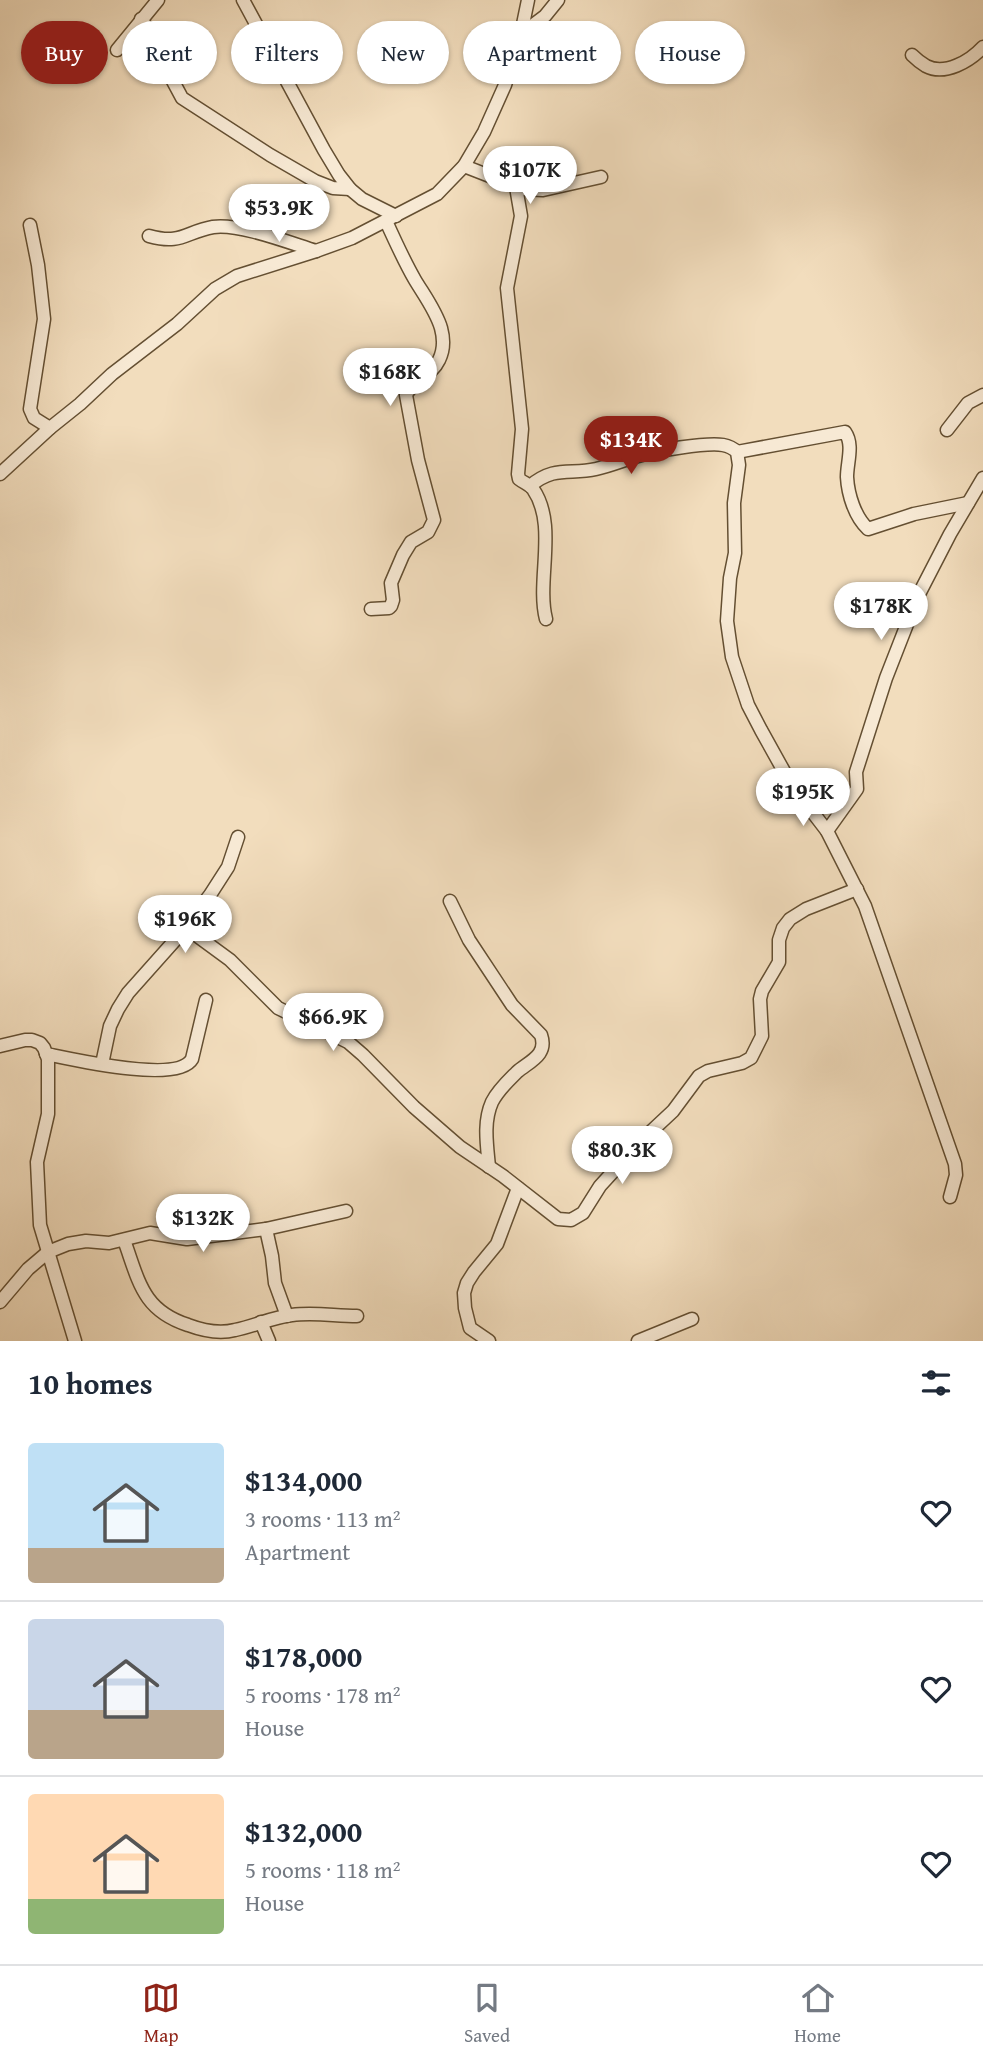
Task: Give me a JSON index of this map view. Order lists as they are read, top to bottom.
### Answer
{
  "page": {
    "chip": [
      "Buy",
      "Rent",
      "Filters",
      "New",
      "Apartment",
      "House"
    ],
    "price": [
      "$107K",
      "$53.9K",
      "$168K",
      "$134K",
      "$178K",
      "$195K",
      "$196K",
      "$66.9K",
      "$80.3K",
      "$132K"
    ],
    "heading": "10 homes",
    "list": [
      {
        "name": "$134,000",
        "note": "3 rooms · 113 m² · Apartment"
      },
      {
        "name": "$178,000",
        "note": "5 rooms · 178 m² · House"
      },
      {
        "name": "$132,000",
        "note": "5 rooms · 118 m² · House"
      }
    ],
    "tabs": ["Map", "Saved", "Home"]
  }
}
